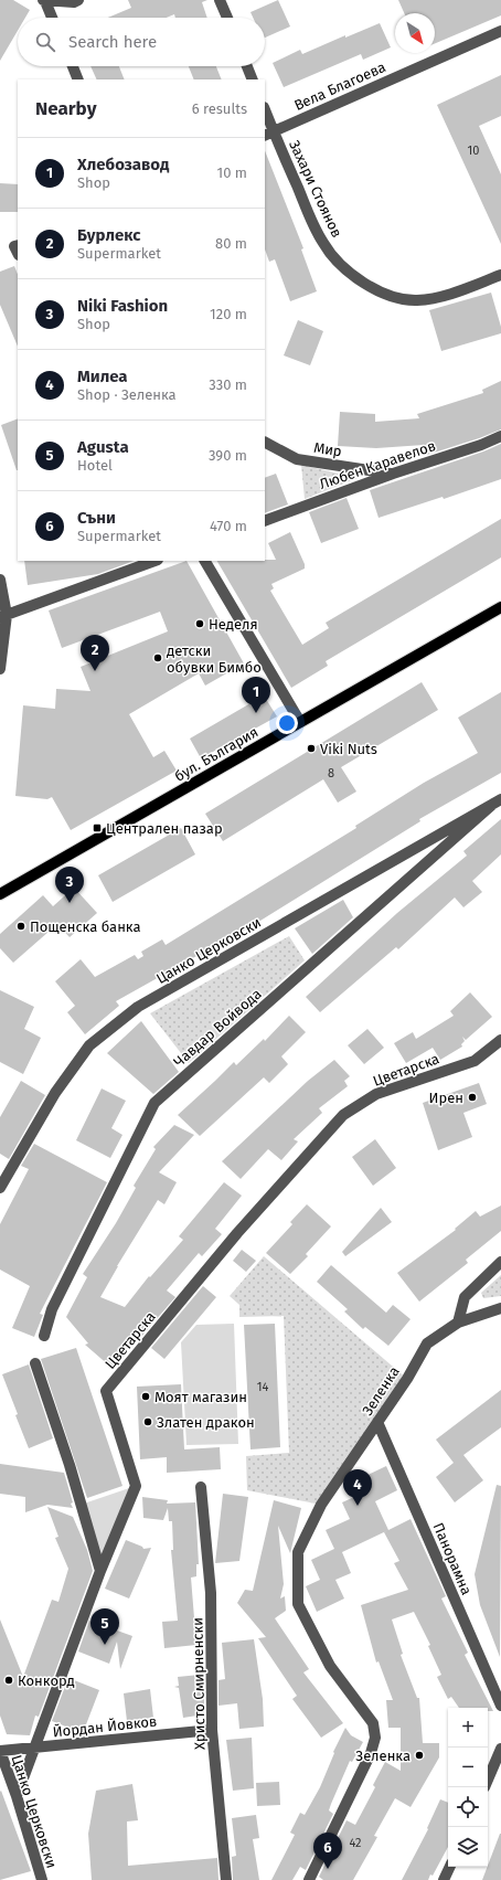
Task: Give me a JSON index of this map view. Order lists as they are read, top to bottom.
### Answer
{
  "streets": {
    "main road": ["бул. България"],
    "street": [
      "Вела Благоева",
      "Захари Стоянов",
      "Мир",
      "Любен Каравелов",
      "Цанко Церковски",
      "Чавдар Войвода",
      "Цветарска",
      "Зеленка",
      "Панорамна",
      "Христо Смирненски",
      "Йордан Йовков"
    ]
  },
  "crossings": [
    ["Вела Благоева", "Захари Стоянов"],
    ["Мир", "Любен Каравелов"],
    ["Цанко Церковски", "Чавдар Войвода"],
    ["Цанко Церковски", "Цветарска"],
    ["Цанко Церковски", "Йордан Йовков"],
    ["Цветарска", "Йордан Йовков"],
    ["Зеленка", "Панорамна"],
    ["Христо Смирненски", "Йордан Йовков"]
  ],
  "places": {
    "other": [
      "Неделя",
      "детски обувки Бимбо",
      "Viki Nuts",
      "Пощенска банка",
      "Ирен",
      "Моят магазин",
      "Златен дракон",
      "Конкорд",
      "Зеленка"
    ],
    "transit": ["Централен пазар"]
  },
  "house_numbers": [
    "10",
    "8",
    "14",
    "42"
  ],
  "north": "bottom right",
  "page": {
    "search": "Search here",
    "heading": ["Nearby", "6 results"],
    "list": [
      {
        "mark": "1",
        "name": "Хлебозавод",
        "note": "Shop",
        "value": "10 m"
      },
      {
        "mark": "2",
        "name": "Бурлекс",
        "note": "Supermarket",
        "value": "80 m"
      },
      {
        "mark": "3",
        "name": "Niki Fashion",
        "note": "Shop",
        "value": "120 m"
      },
      {
        "mark": "4",
        "name": "Милеа",
        "note": "Shop · Зеленка",
        "value": "330 m"
      },
      {
        "mark": "5",
        "name": "Agusta",
        "note": "Hotel",
        "value": "390 m"
      },
      {
        "mark": "6",
        "name": "Съни",
        "note": "Supermarket",
        "value": "470 m"
      }
    ],
    "pins": [
      "2",
      "1",
      "3",
      "4",
      "5",
      "6"
    ],
    "map_buttons": ["+", "−"]
  }
}
